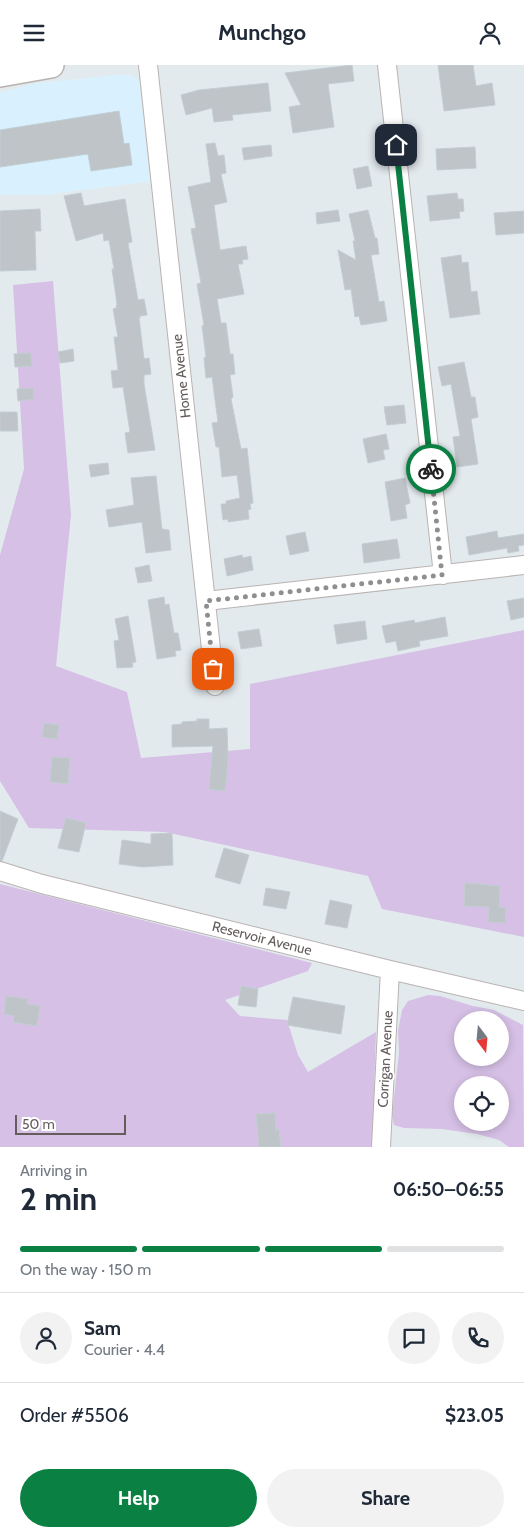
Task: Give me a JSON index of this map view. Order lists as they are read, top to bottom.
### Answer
{
  "streets": {
    "street": ["Home Avenue", "Reservoir Avenue", "Corrigan Avenue"]
  },
  "crossings": [
    ["Reservoir Avenue", "Corrigan Avenue"]
  ],
  "scale_bar": "50 m",
  "north": "bottom",
  "page": {
    "header": "Munchgo",
    "scale": "50 m",
    "heading": ["2 min", "Arriving in", "06:50–06:55"],
    "panel": [
      "Sam",
      "Courier · 4.4",
      "Order #5506",
      "$23.05"
    ],
    "bar": "On the way · 150 m",
    "buttons": ["Help", "Share"]
  }
}
